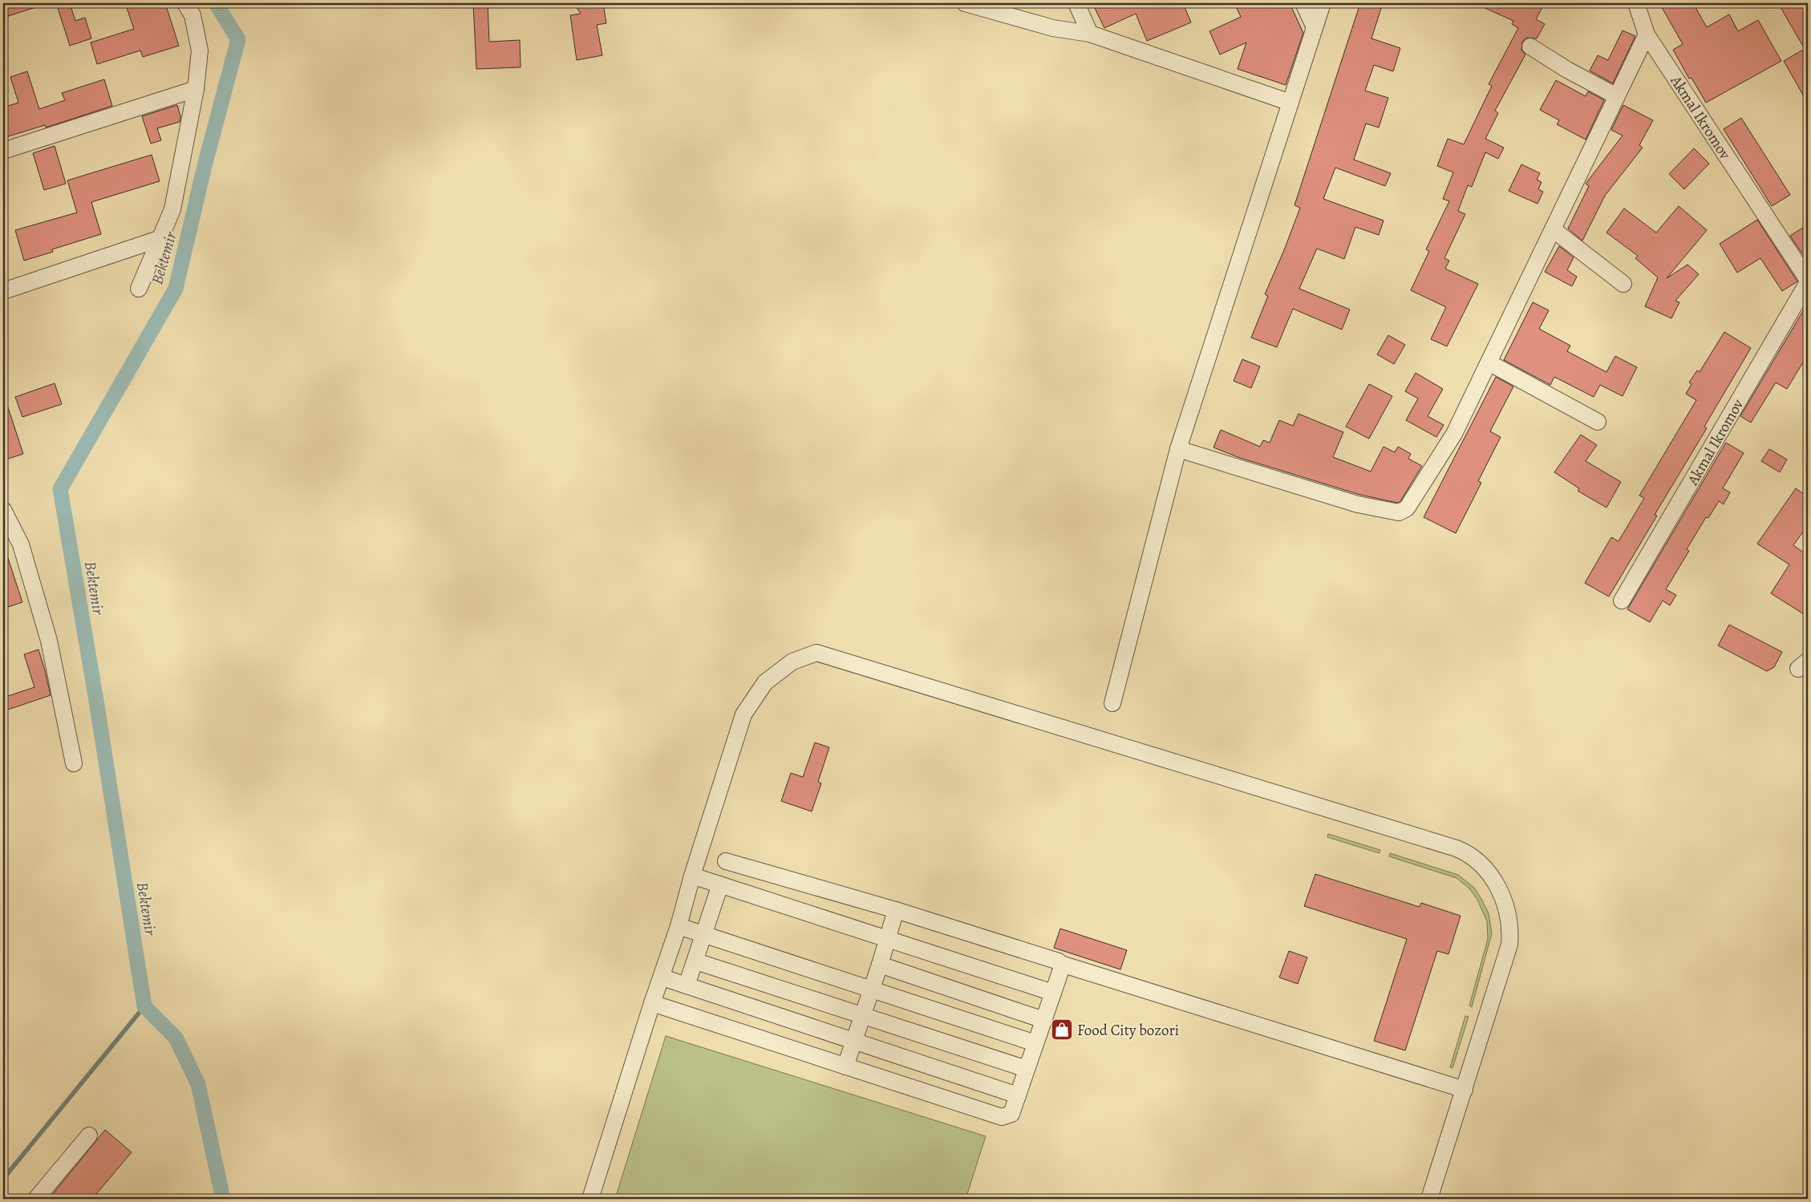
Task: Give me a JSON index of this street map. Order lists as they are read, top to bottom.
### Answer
{
  "streets": {
    "street": ["Akmal Ikromov"]
  },
  "water": ["Bektemir"],
  "places": {
    "shop": ["Food City bozori"]
  }
}
